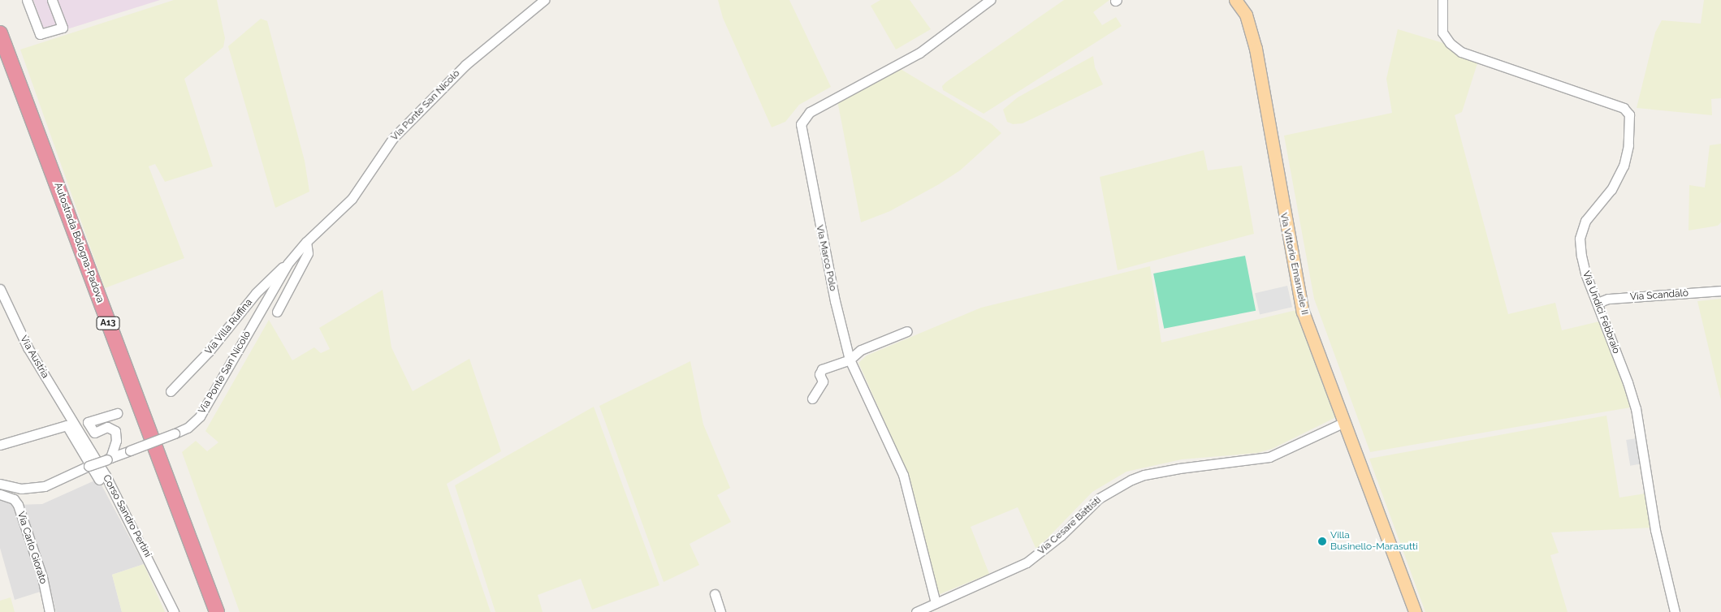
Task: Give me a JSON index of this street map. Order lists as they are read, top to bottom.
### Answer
{
  "streets": {
    "highway": ["Autostrada Bologna-Padova", "A13"],
    "main road": ["Via Vittorio Emanuele II"],
    "street": [
      "Via Ponte San Nicolò",
      "Via Marco Polo",
      "Via Scandalò",
      "Via Undici Febbraio",
      "Via Villa Ruffina",
      "Via Austria",
      "Corso Sandro Pertini",
      "Via Cesare Battisti",
      "Via Carlo Giorato"
    ]
  },
  "crossings": [
    ["Via Ponte San Nicolò", "Via Villa Ruffina"],
    ["Via Marco Polo", "Via Cesare Battisti"],
    ["Via Vittorio Emanuele II", "Via Cesare Battisti"],
    ["Via Scandalò", "Via Undici Febbraio"],
    ["Via Austria", "Corso Sandro Pertini"]
  ],
  "places": ["Villa Businello-Marasutti"]
}
